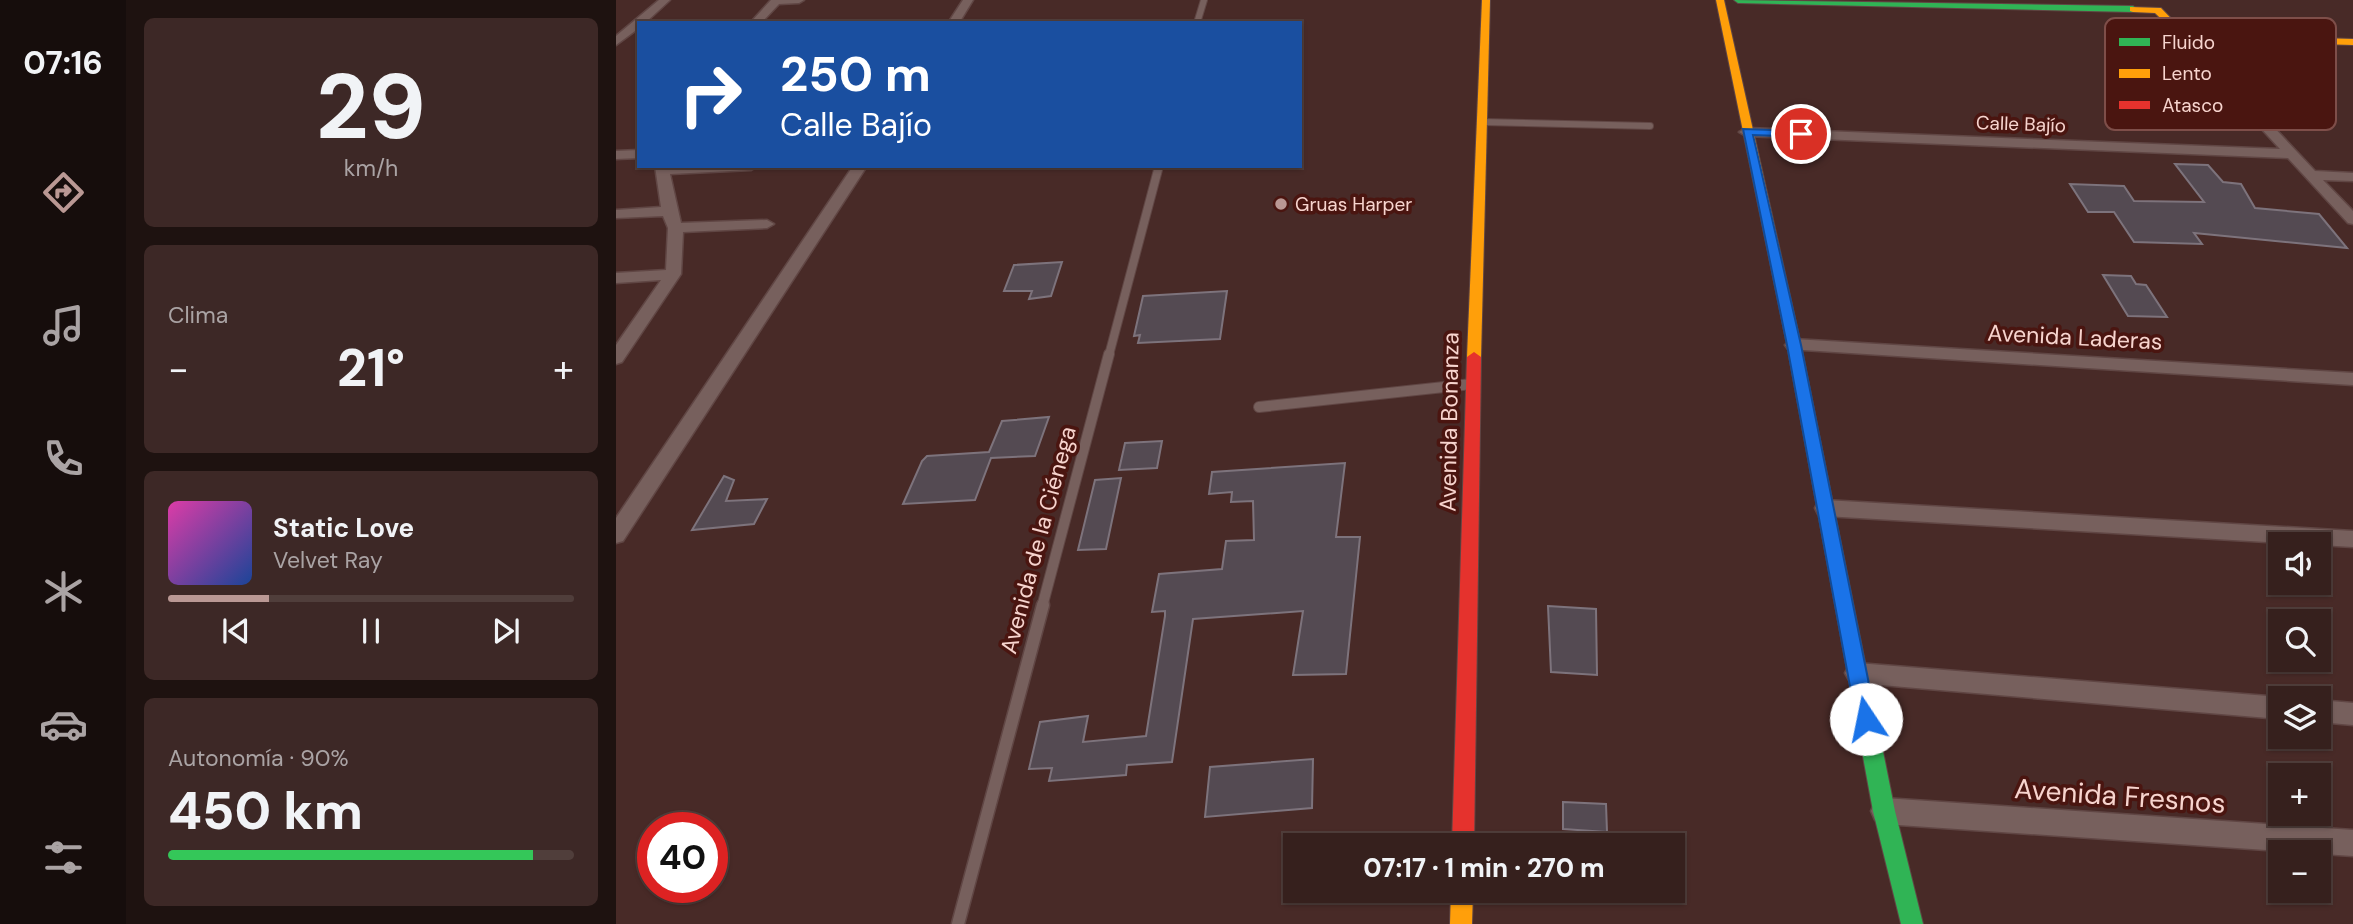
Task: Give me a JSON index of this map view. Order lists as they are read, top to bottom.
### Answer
{
  "streets": {
    "street": [
      "Calle Bajío",
      "Avenida Laderas",
      "Avenida Bonanza",
      "Avenida Fresnos"
    ],
    "lane": ["Avenida de la Ciénega"]
  },
  "places": ["Gruas Harper"],
  "legend": ["Fluido", "Lento", "Atasco"],
  "page": {
    "tabs": "07:16",
    "tile": [
      ["29", "km/h"],
      "Clima",
      ["Autonomía · 90%", "450 km"]
    ],
    "turn": ["250 m", "Calle Bajío"],
    "heat": ["−", "21°", "+"],
    "song": ["Static Love", "Velvet Ray"],
    "map_buttons": ["+", "−"],
    "limit": "40",
    "trip": "07:17 · 1 min · 270 m"
  }
}
